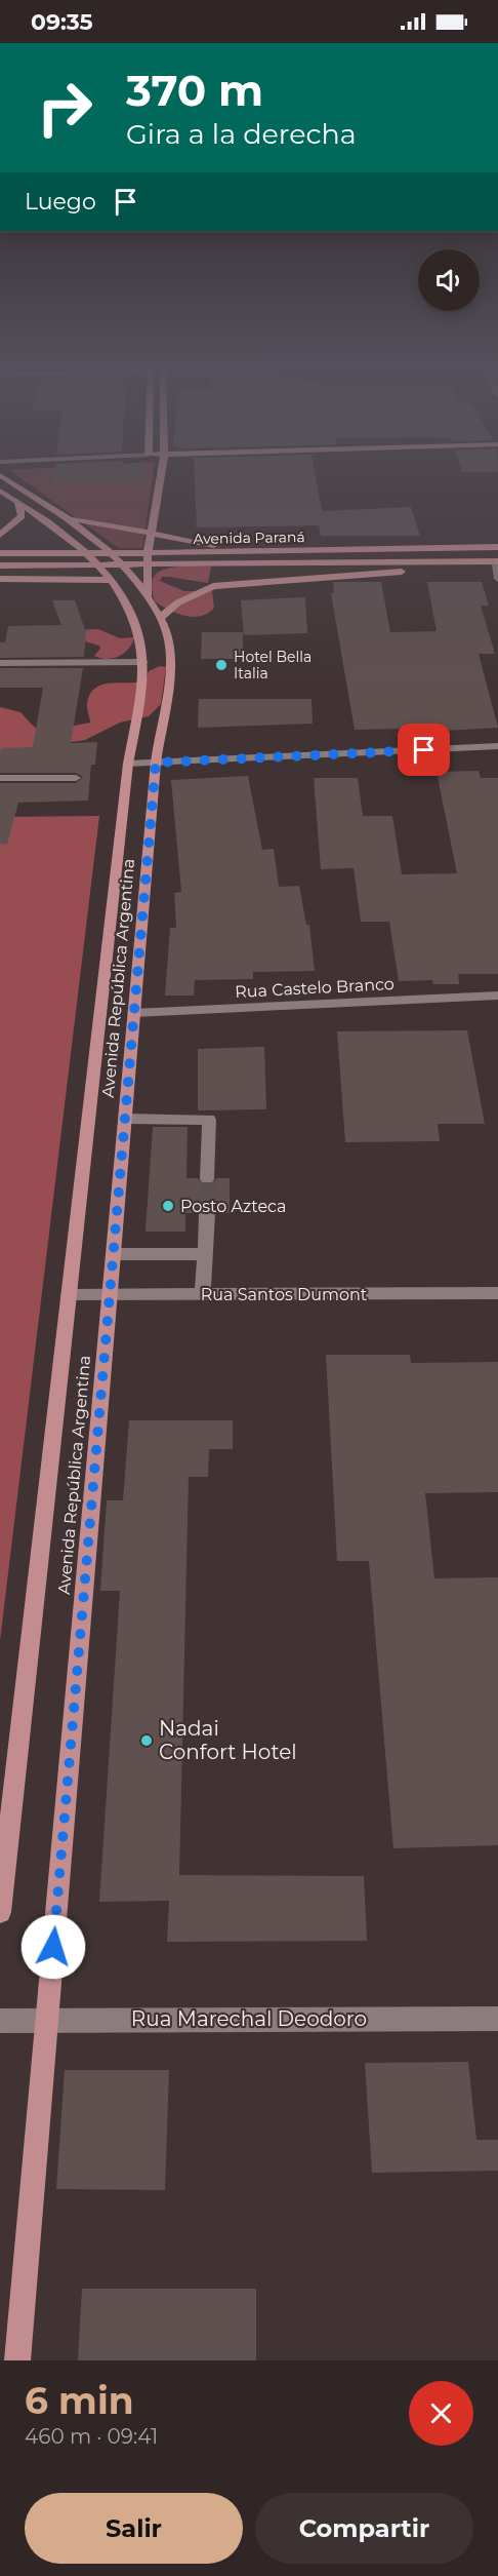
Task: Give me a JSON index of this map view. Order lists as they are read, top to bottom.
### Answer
{
  "streets": {
    "main road": ["Avenida Paraná", "Avenida República Argentina"],
    "street": ["Rua Castelo Branco", "Rua Santos Dumont", "Rua Marechal Deodoro"]
  },
  "crossings": [
    ["Avenida Paraná", "Avenida República Argentina"],
    ["Avenida República Argentina", "Rua Castelo Branco"],
    ["Avenida República Argentina", "Rua Santos Dumont"],
    ["Avenida República Argentina", "Rua Marechal Deodoro"]
  ],
  "places": ["Hotel Bella Italia", "Posto Azteca", "Nadai Confort Hotel"],
  "page": {
    "status": "09:35",
    "turn": ["370 m", "Gira a la derecha"],
    "then": "Luego",
    "heading": ["6 min", "460 m · 09:41"],
    "buttons": ["Salir", "Compartir"]
  }
}
